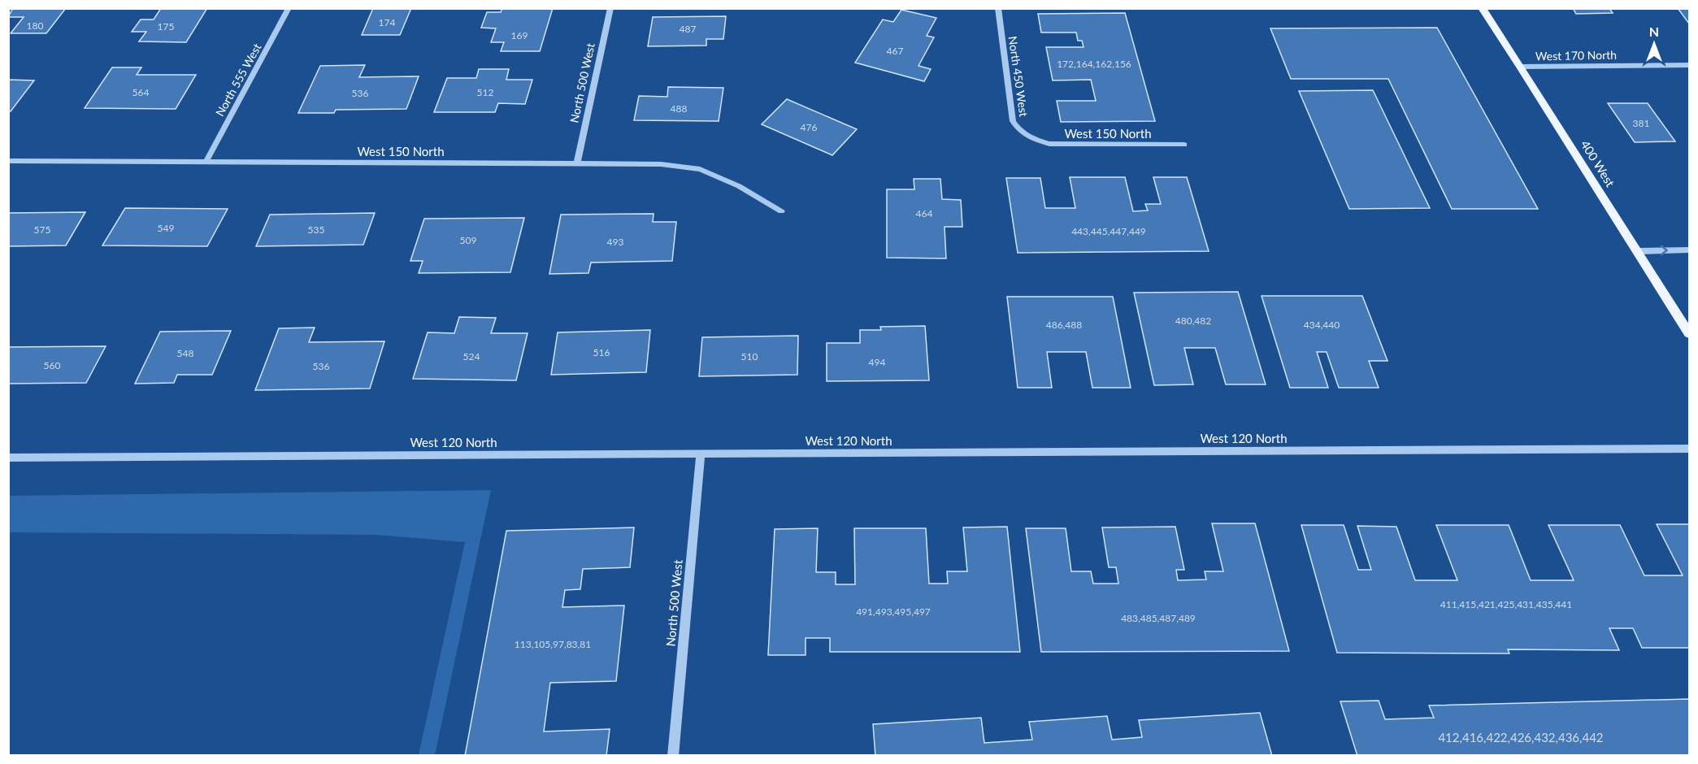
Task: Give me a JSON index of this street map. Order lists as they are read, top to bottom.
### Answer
{
  "streets": {
    "main road": ["400 West"],
    "street": [
      "West 170 North",
      "North 450 West",
      "North 555 West",
      "North 500 West",
      "West 150 North",
      "West 120 North"
    ]
  },
  "crossings": [
    ["West 170 North", "400 West"],
    ["North 450 West", "West 150 North"],
    ["North 555 West", "West 150 North"],
    ["North 500 West", "West 150 North"],
    ["North 500 West", "West 120 North"]
  ],
  "house_numbers": [
    "174",
    "180",
    "175",
    "487",
    "169",
    "467",
    "172,164,162,156",
    "564",
    "512",
    "536",
    "488",
    "381",
    "476",
    "464",
    "549",
    "575",
    "535",
    "443,445,447,449",
    "509",
    "493",
    "480,482",
    "486,488",
    "434,440",
    "516",
    "548",
    "524",
    "510",
    "494",
    "560",
    "536",
    "411,415,421,425,431,435,441",
    "491,493,495,497",
    "483,485,487,489",
    "113,105,97,83,81",
    "412,416,422,426,432,436,442"
  ],
  "north": "top"
}
